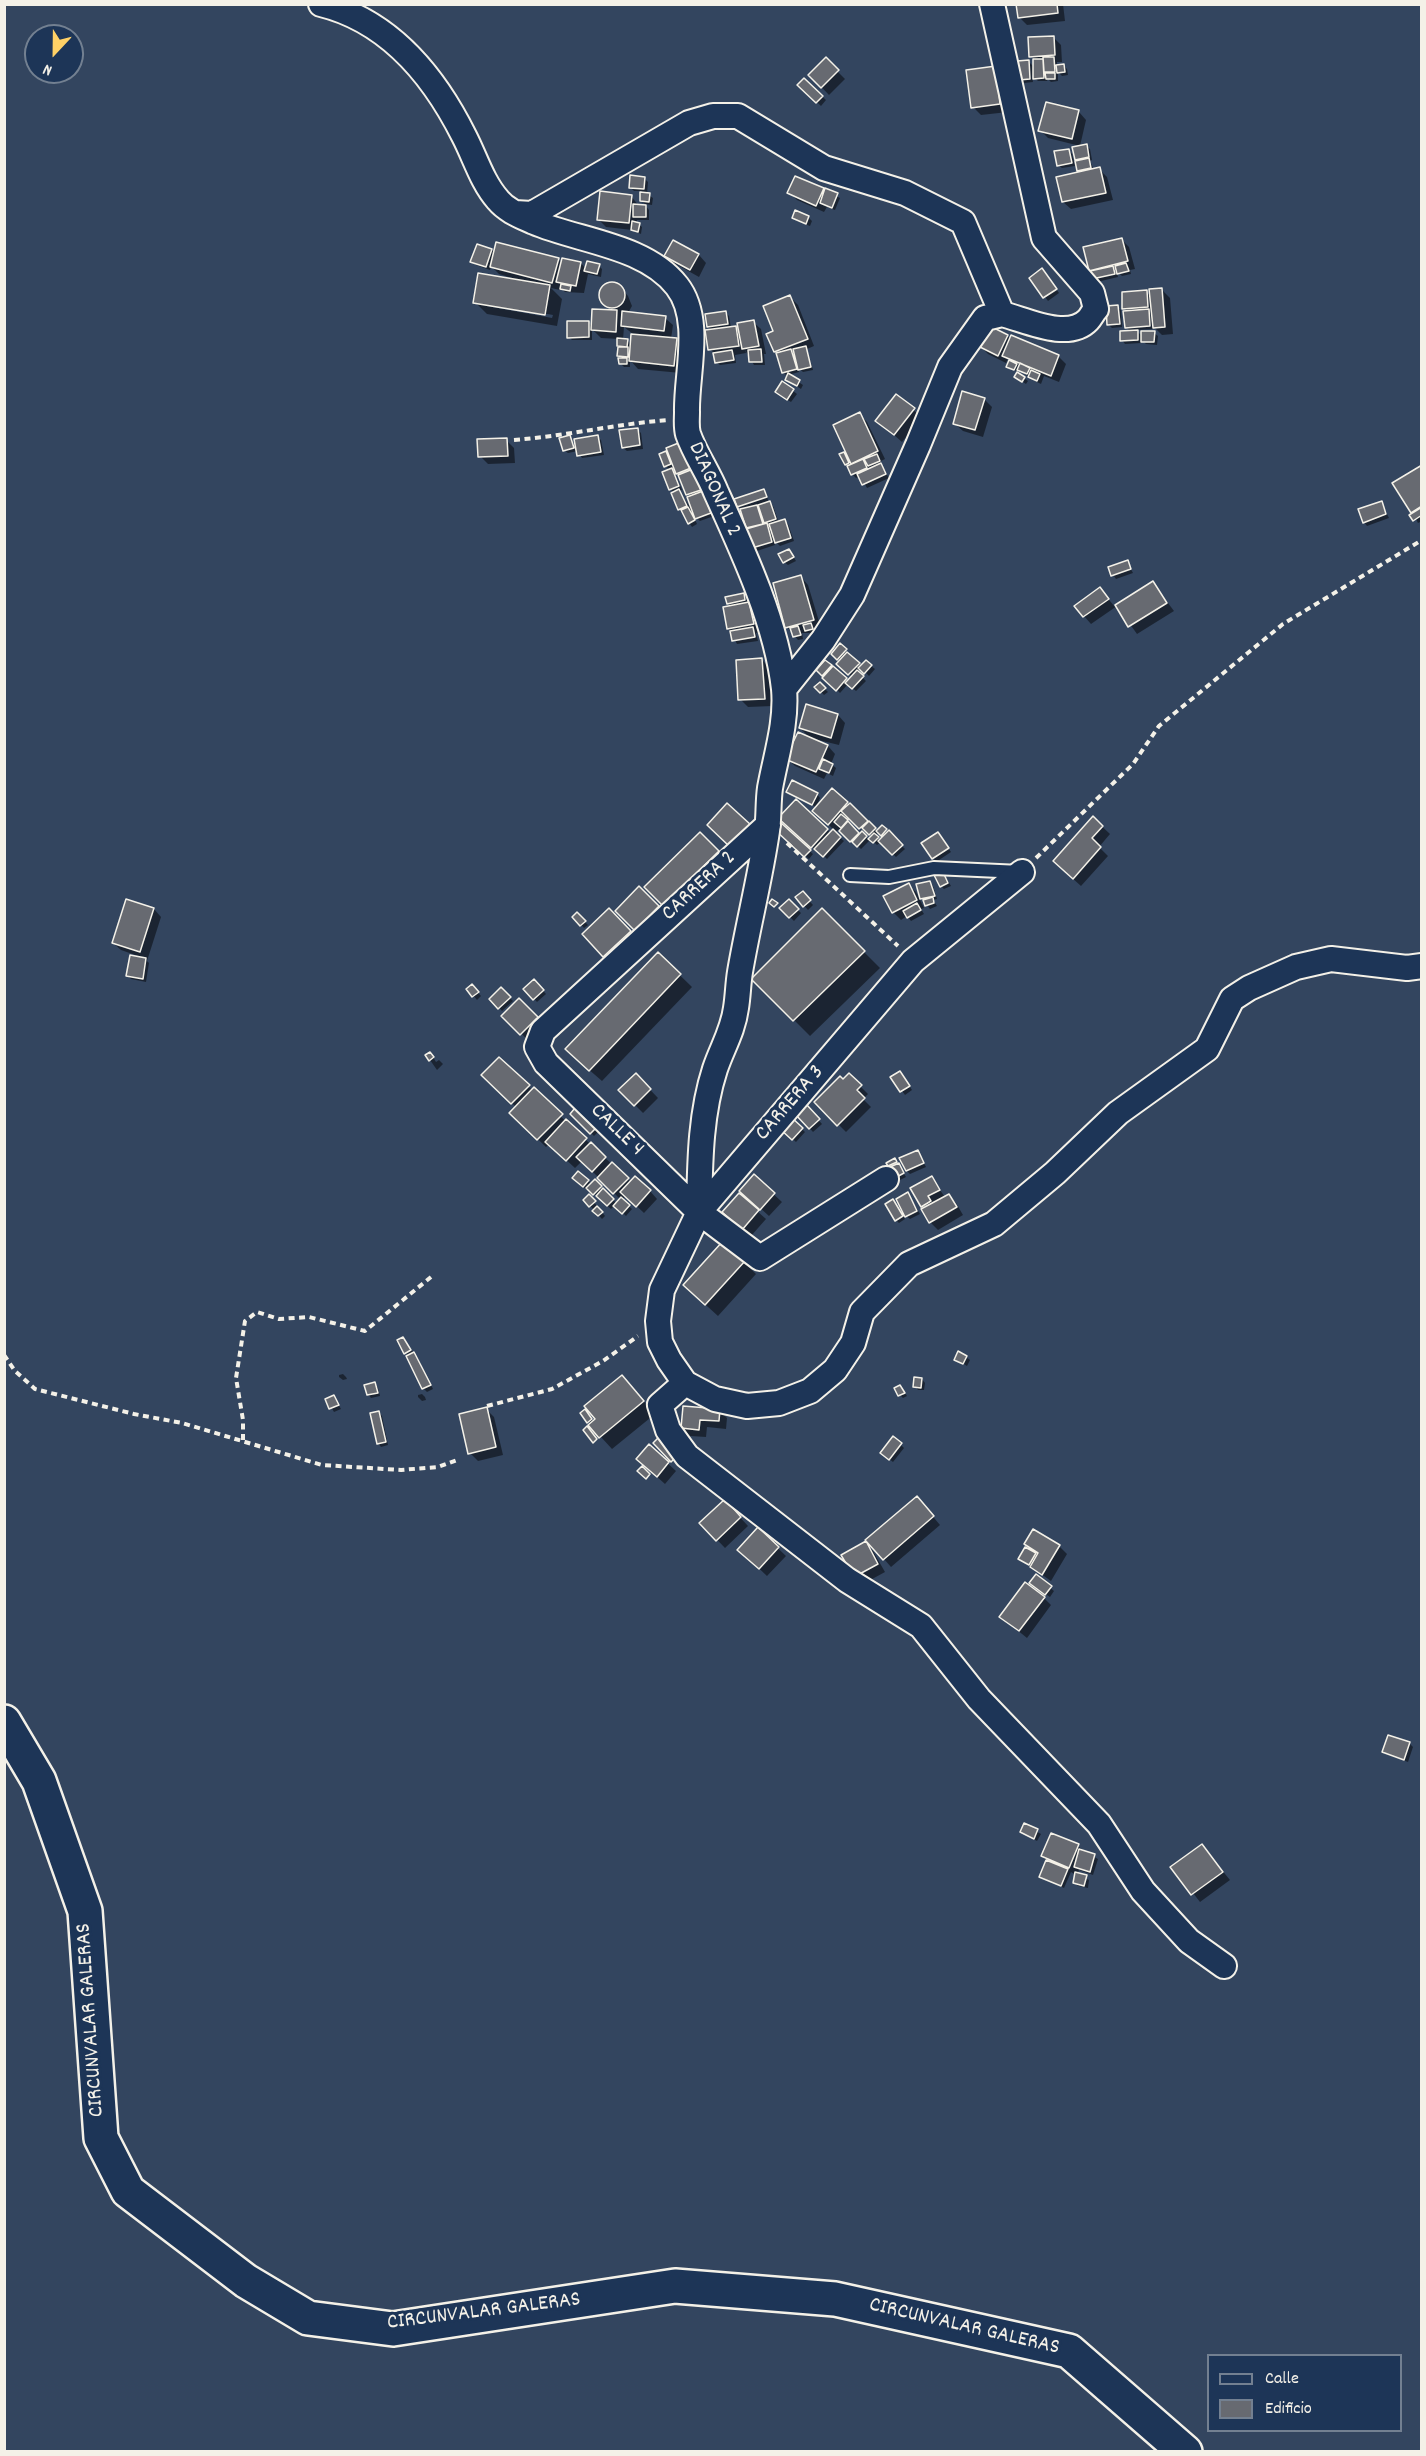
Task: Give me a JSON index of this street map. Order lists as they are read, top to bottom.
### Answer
{
  "streets": {
    "main road": ["CIRCUNVALAR GALERAS"],
    "street": [
      "DIAGONAL 2",
      "CARRERA 2",
      "CARRERA 3",
      "CALLE 4"
    ]
  },
  "crossings": [
    ["CARRERA 2", "CALLE 4"],
    ["CARRERA 3", "CALLE 4"]
  ],
  "legend": ["Calle", "Edificio"],
  "north": "bottom"
}
